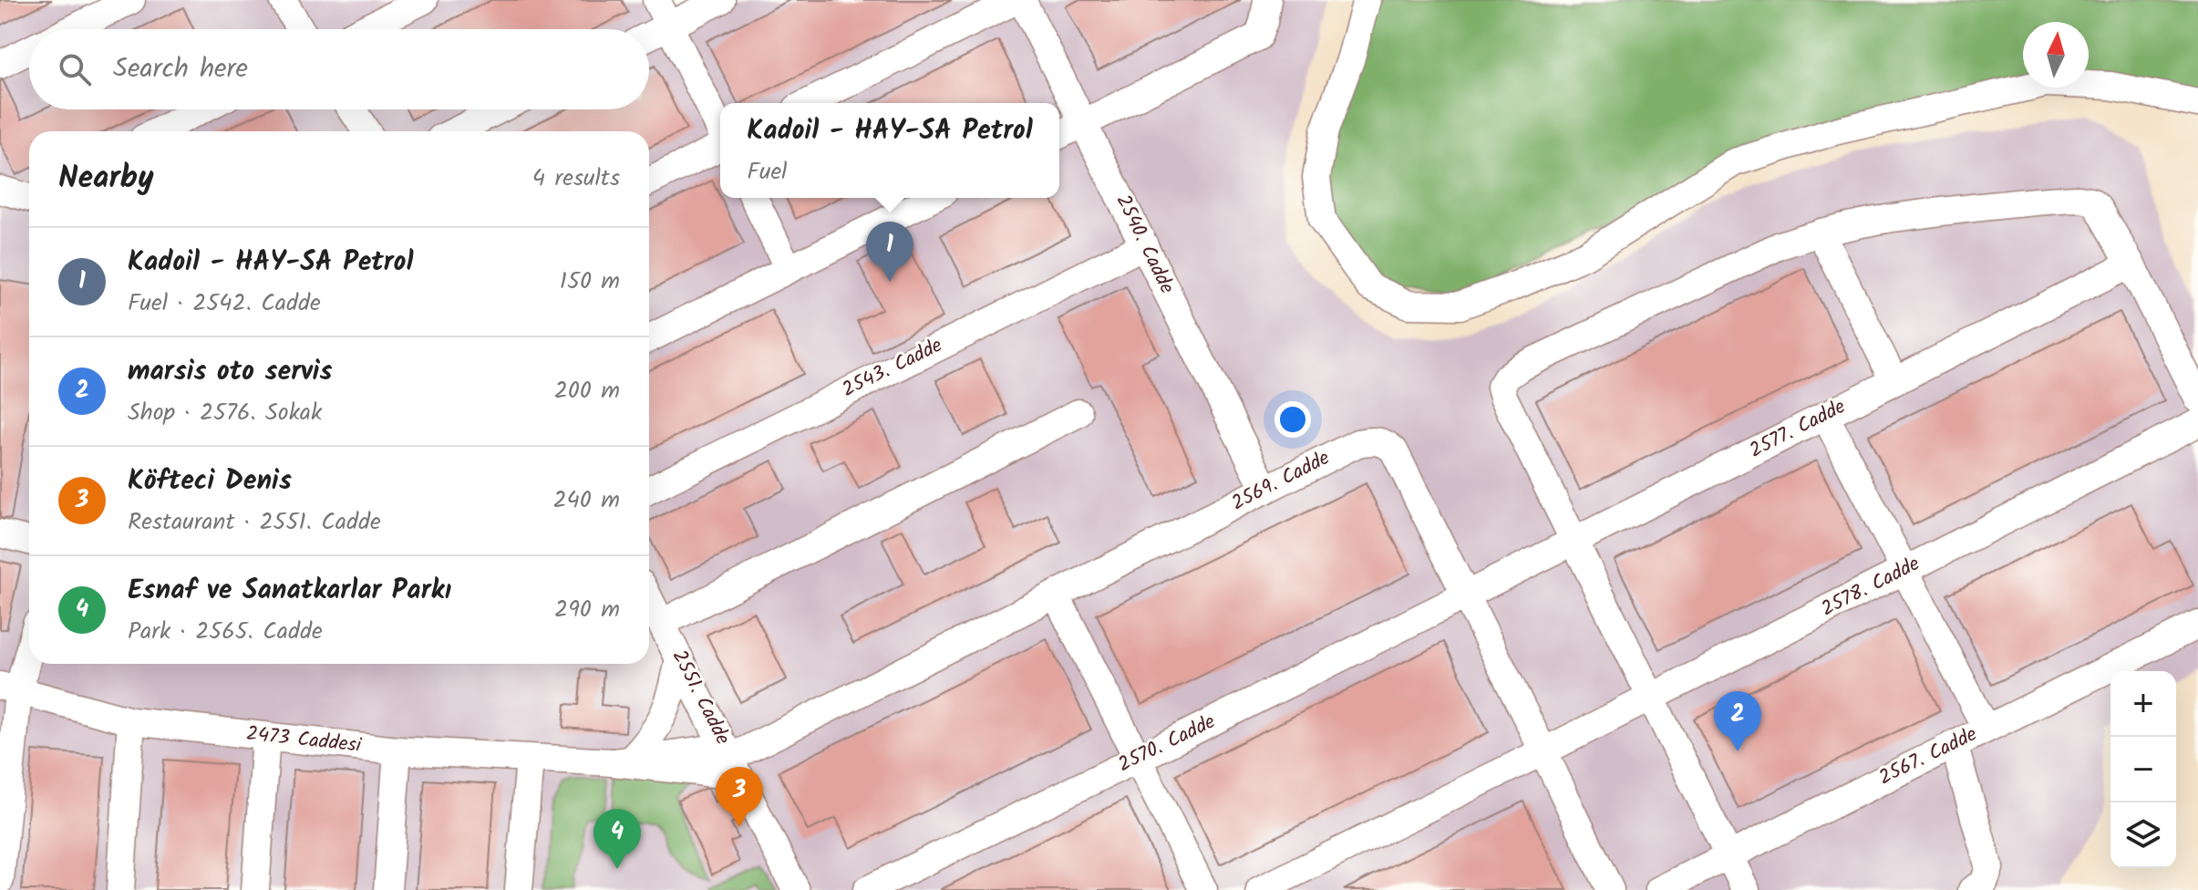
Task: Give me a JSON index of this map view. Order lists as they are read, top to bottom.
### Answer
{
  "streets": {
    "street": [
      "2540. Cadde",
      "2543. Cadde",
      "2577. Cadde",
      "2569. Cadde",
      "2578. Cadde",
      "2551. Cadde",
      "2473 Caddesi",
      "2570. Cadde",
      "2567. Cadde"
    ]
  },
  "crossings": [
    ["2540. Cadde", "2543. Cadde"],
    ["2540. Cadde", "2569. Cadde"],
    ["2577. Cadde", "2569. Cadde"],
    ["2577. Cadde", "2570. Cadde"],
    ["2569. Cadde", "2578. Cadde"],
    ["2569. Cadde", "2551. Cadde"],
    ["2569. Cadde", "2473 Caddesi"],
    ["2569. Cadde", "2570. Cadde"]
  ],
  "north": "top",
  "page": {
    "search": "Search here",
    "popup": ["Kadoil - HAY-SA Petrol", "Fuel"],
    "heading": ["Nearby", "4 results"],
    "pins": [
      "1",
      "2",
      "3",
      "4"
    ],
    "list": [
      {
        "mark": "1",
        "name": "Kadoil - HAY-SA Petrol",
        "note": "Fuel · 2542. Cadde",
        "value": "150 m"
      },
      {
        "mark": "2",
        "name": "marsis oto servis",
        "note": "Shop · 2576. Sokak",
        "value": "200 m"
      },
      {
        "mark": "3",
        "name": "Köfteci Denis",
        "note": "Restaurant · 2551. Cadde",
        "value": "240 m"
      },
      {
        "mark": "4",
        "name": "Esnaf ve Sanatkarlar Parkı",
        "note": "Park · 2565. Cadde",
        "value": "290 m"
      }
    ],
    "map_buttons": ["+", "−"]
  }
}
